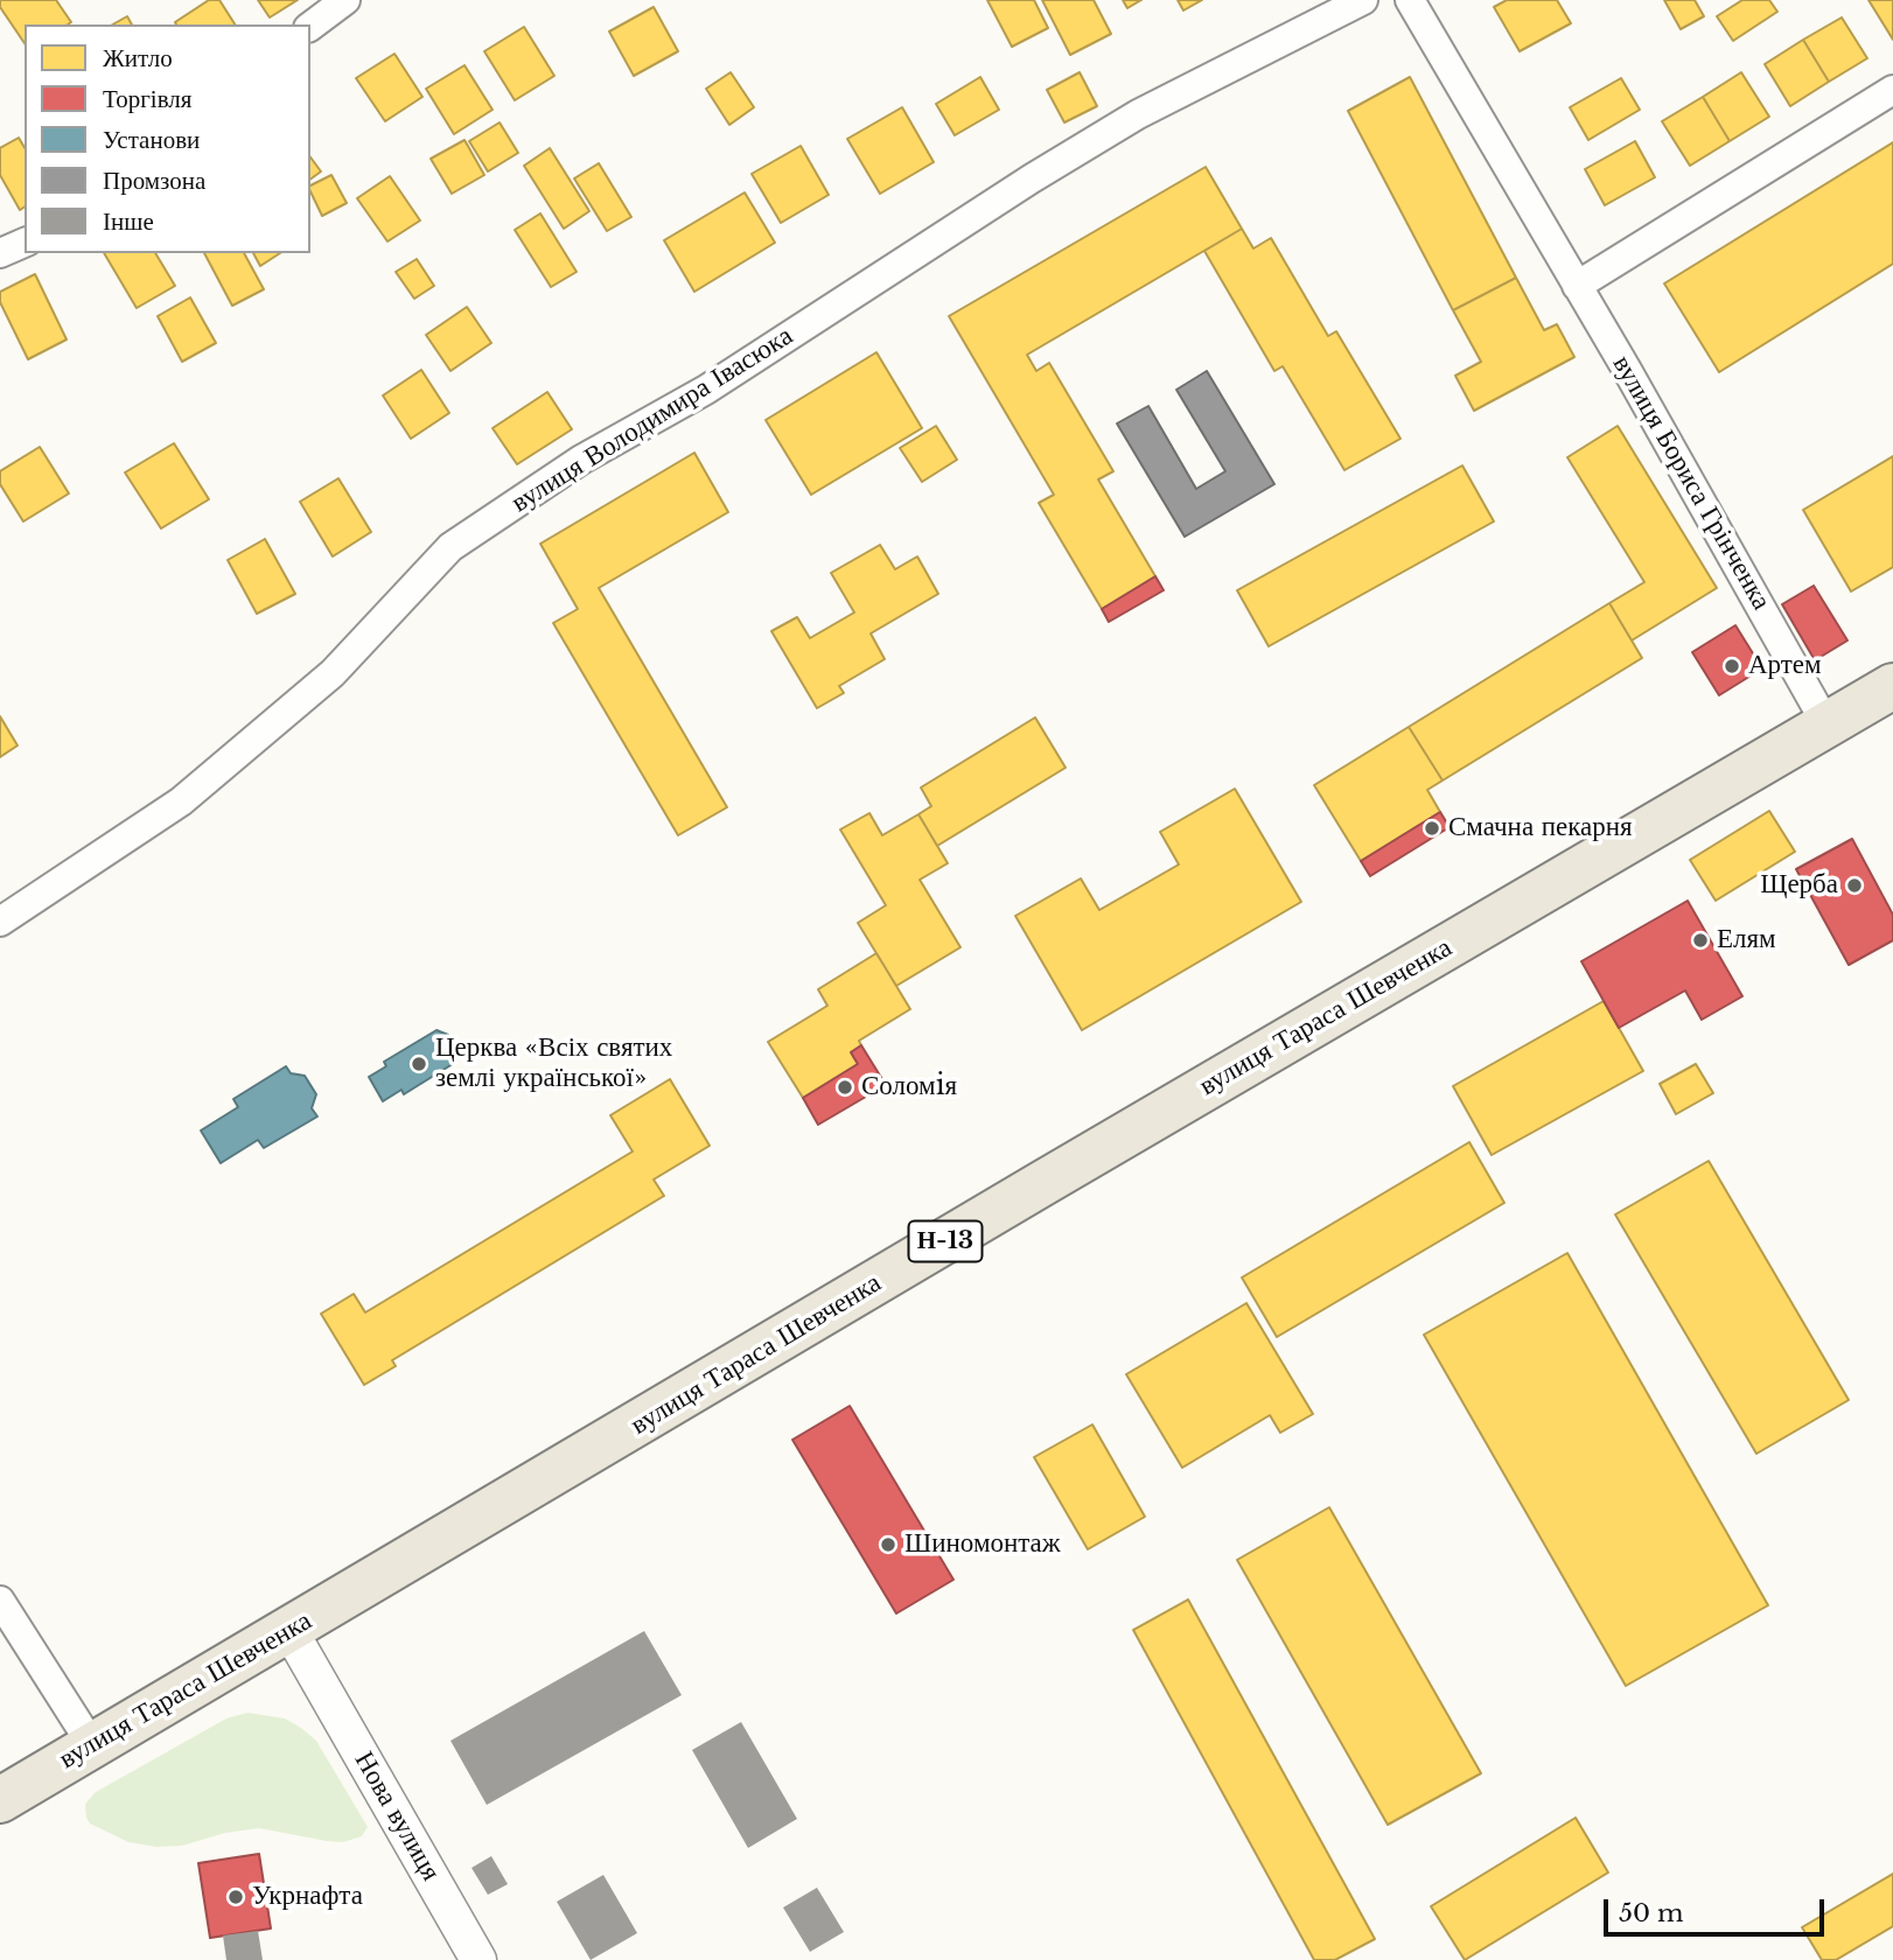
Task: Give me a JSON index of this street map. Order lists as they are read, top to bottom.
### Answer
{
  "streets": {
    "main road": ["вулиця Тараса Шевченка", "Н-13"],
    "street": ["вулиця Володимира Івасюка", "вулиця Бориса Грінченка", "Нова вулиця"]
  },
  "crossings": [
    ["вулиця Бориса Грінченка", "вулиця Тараса Шевченка"],
    ["вулиця Тараса Шевченка", "Нова вулиця"]
  ],
  "places": [
    "Артем",
    "Смачна пекарня",
    "Щерба",
    "Елям",
    "Церква «Всіх святих землі української»",
    "Соломiя",
    "Шиномонтаж",
    "Укрнафта"
  ],
  "legend": [
    "Житло",
    "Торгівля",
    "Установи",
    "Промзона",
    "Інше"
  ],
  "scale_bar": "50 m"
}
